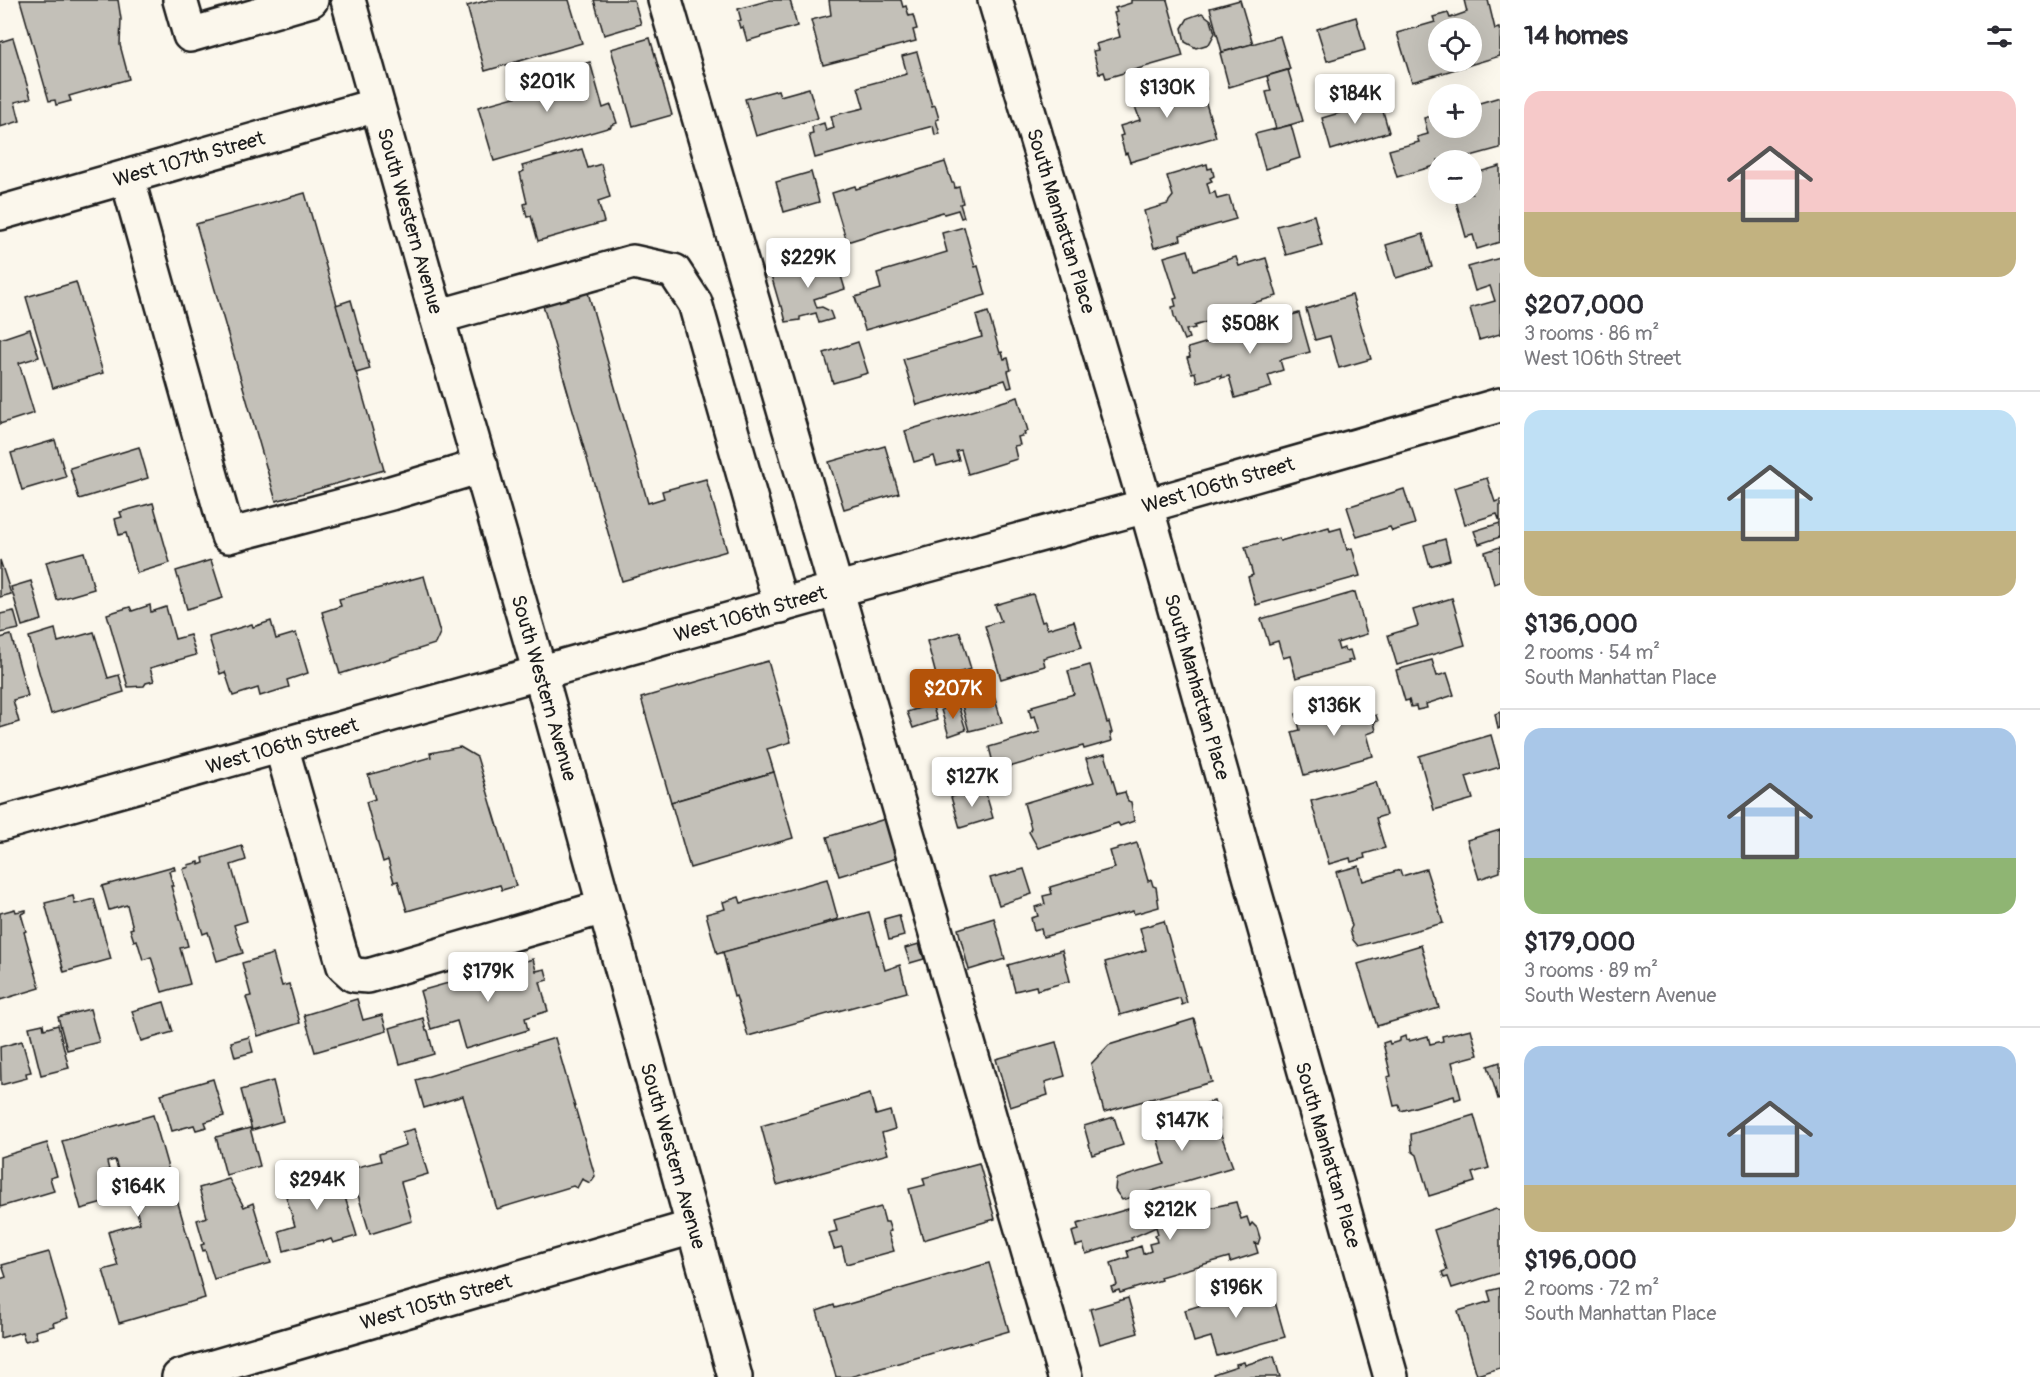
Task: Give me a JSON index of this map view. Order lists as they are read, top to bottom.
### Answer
{
  "streets": {
    "street": [
      "West 107th Street",
      "South Western Avenue",
      "South Manhattan Place",
      "West 106th Street",
      "West 105th Street"
    ]
  },
  "crossings": [
    ["West 107th Street", "South Western Avenue"],
    ["South Western Avenue", "West 106th Street"],
    ["South Western Avenue", "West 105th Street"],
    ["South Manhattan Place", "West 106th Street"]
  ],
  "page": {
    "heading": "14 homes",
    "map_buttons": ["+", "−"],
    "price": [
      "$201K",
      "$130K",
      "$184K",
      "$229K",
      "$508K",
      "$207K",
      "$136K",
      "$127K",
      "$179K",
      "$147K",
      "$294K",
      "$164K",
      "$212K",
      "$196K"
    ],
    "list": [
      {
        "name": "$207,000",
        "note": "3 rooms · 86 m² · West 106th Street"
      },
      {
        "name": "$136,000",
        "note": "2 rooms · 54 m² · South Manhattan Place"
      },
      {
        "name": "$179,000",
        "note": "3 rooms · 89 m² · South Western Avenue"
      },
      {
        "name": "$196,000",
        "note": "2 rooms · 72 m² · South Manhattan Place"
      }
    ]
  }
}
